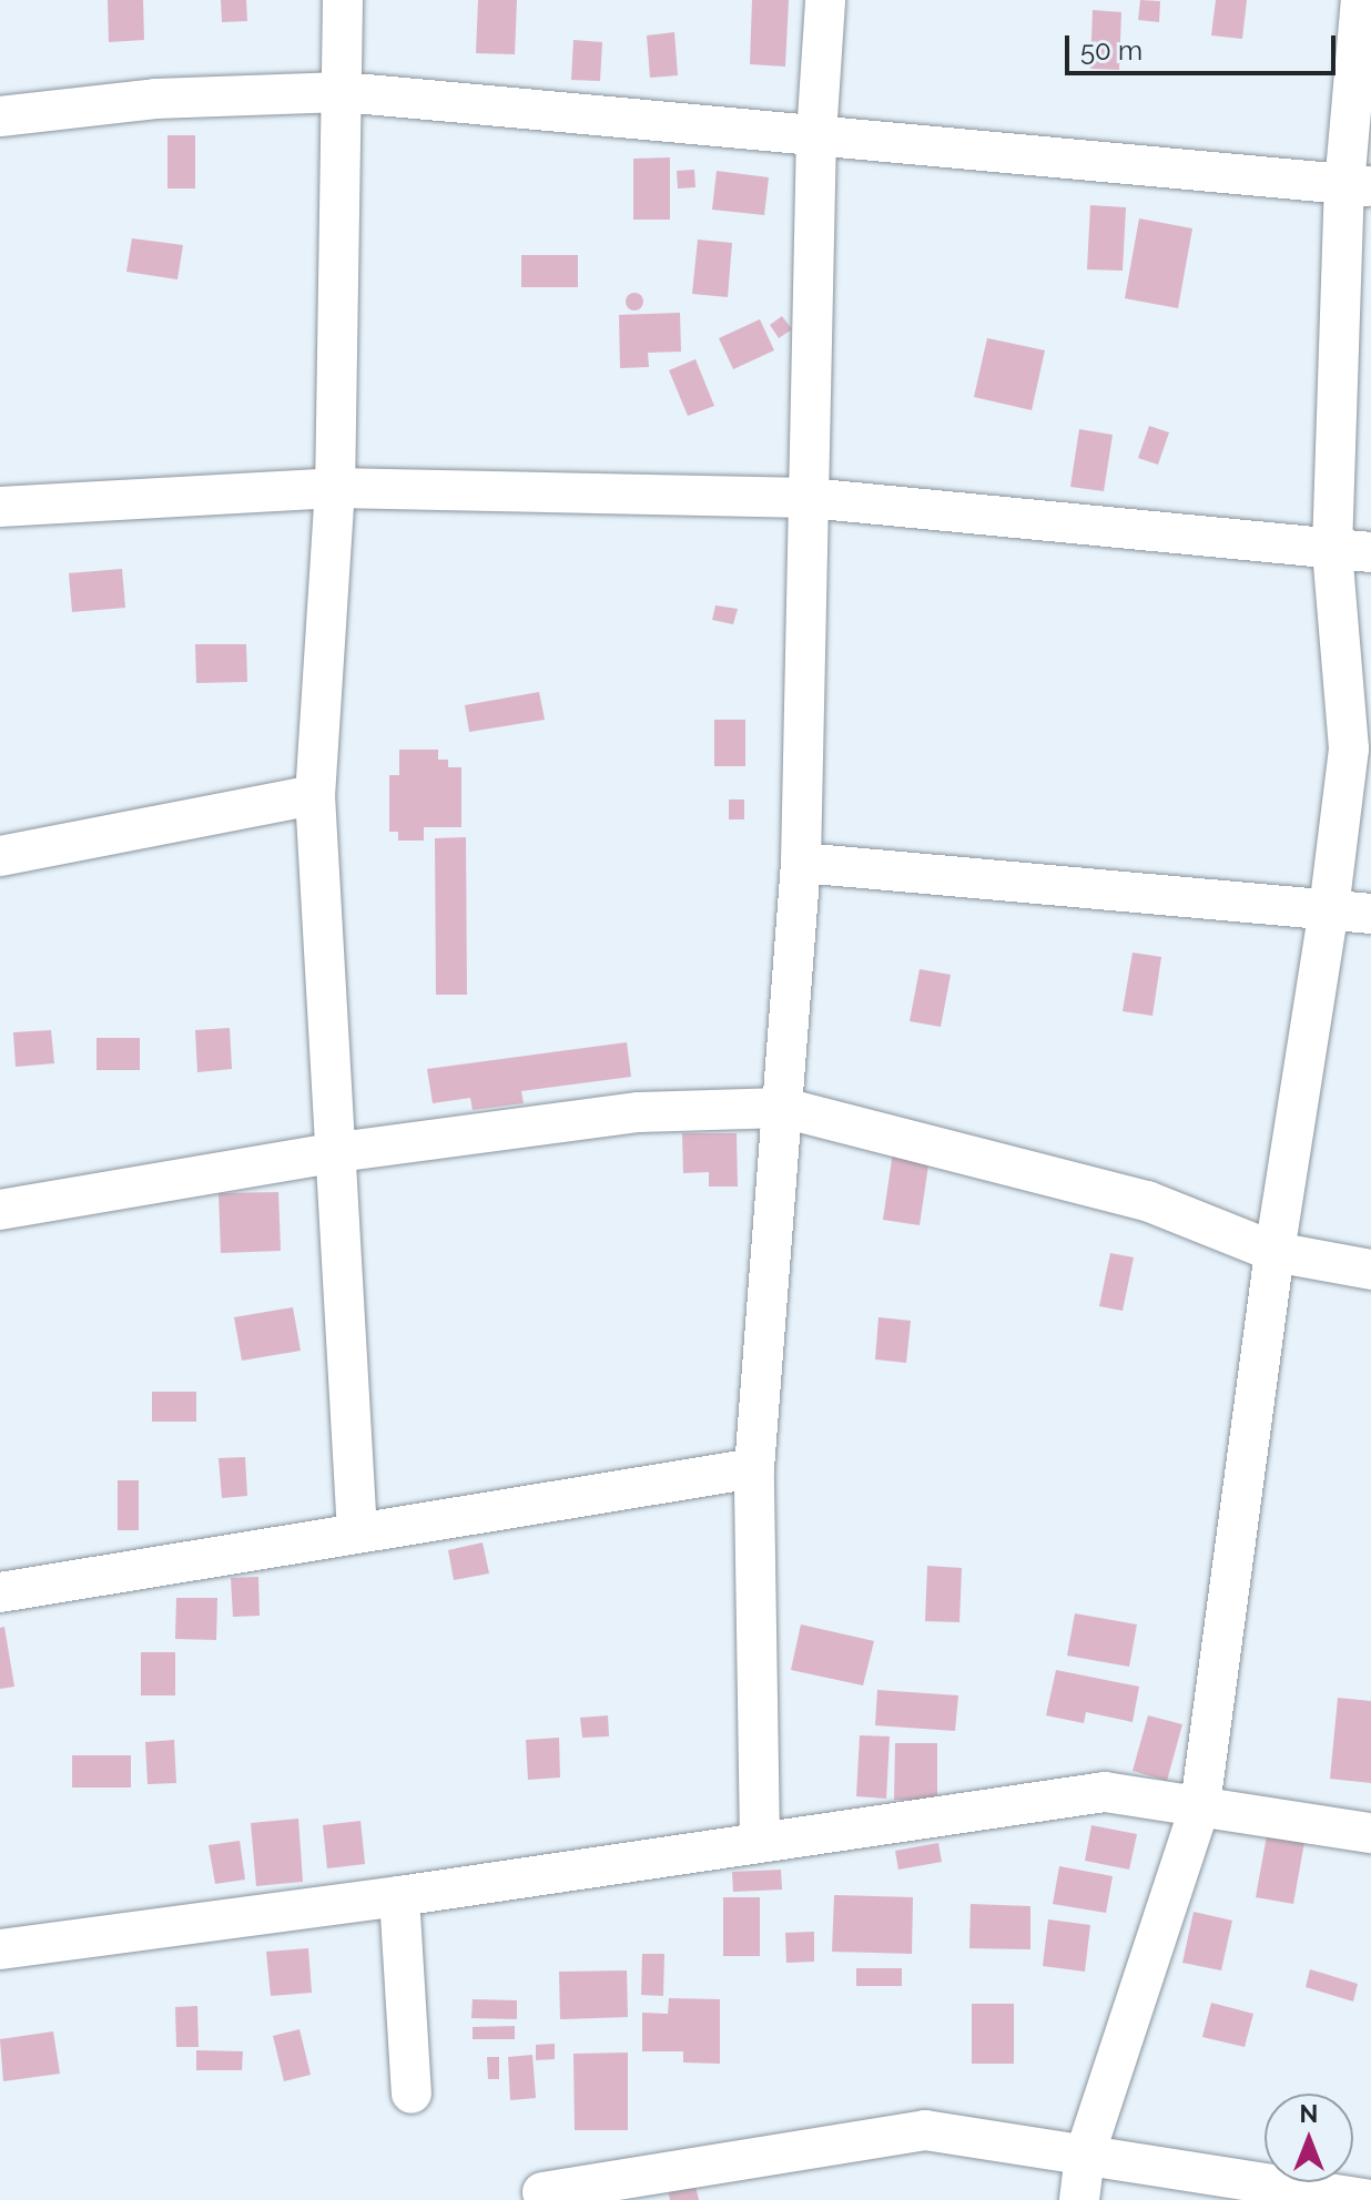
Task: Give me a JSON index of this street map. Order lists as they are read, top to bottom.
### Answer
{
  "scale_bar": "50 m",
  "north": "top"
}
